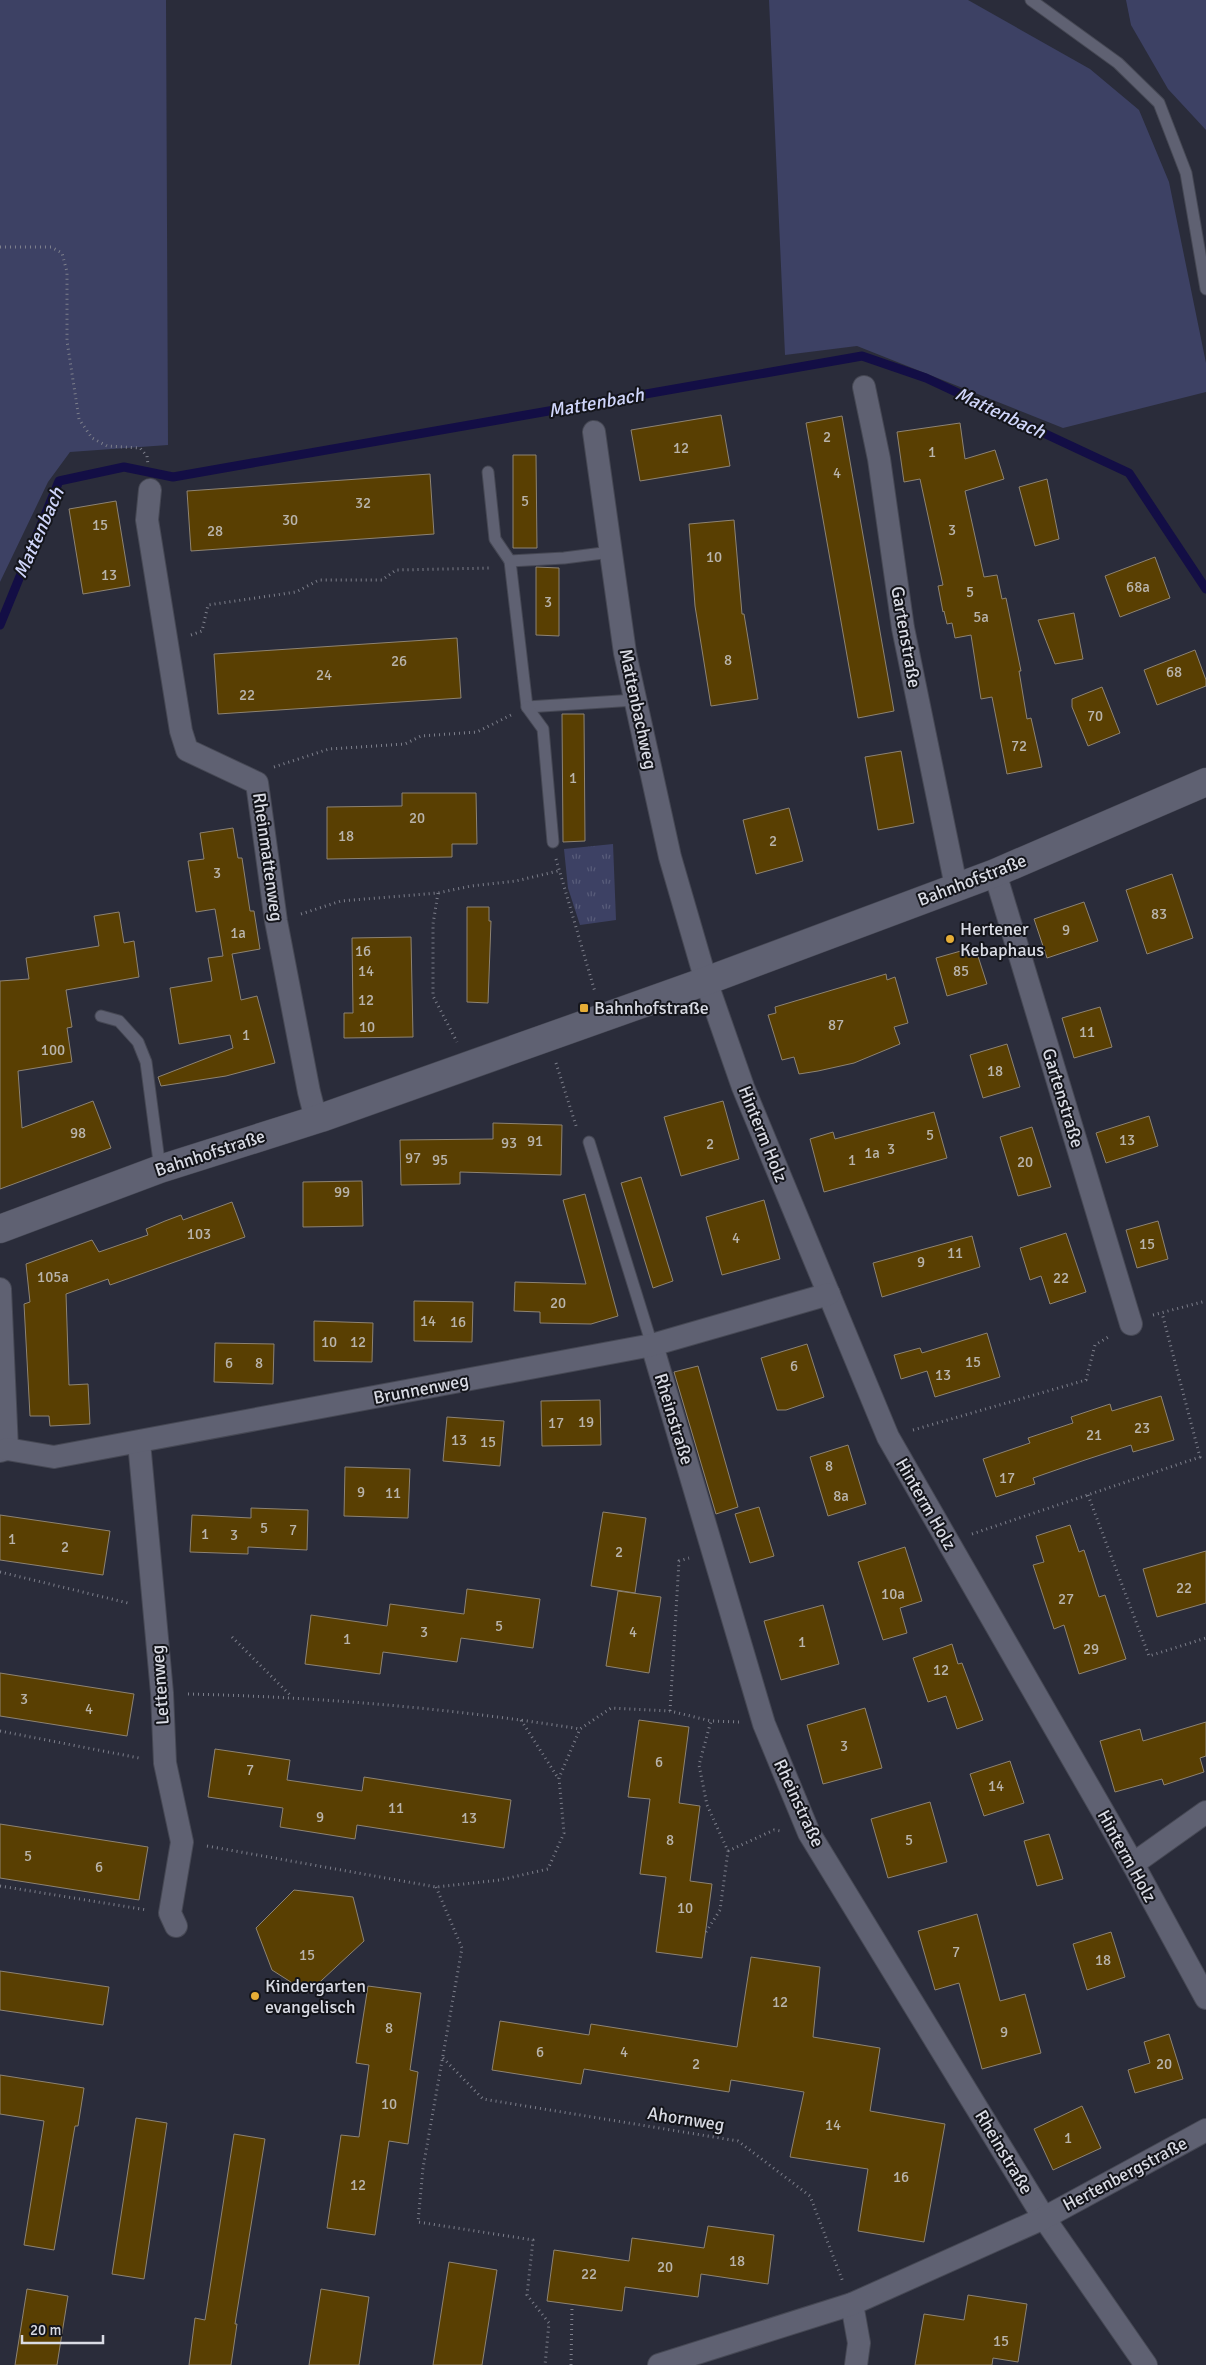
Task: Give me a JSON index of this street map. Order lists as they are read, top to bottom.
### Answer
{
  "streets": {
    "street": [
      "Gartenstraße",
      "Mattenbachweg",
      "Rheinmattenweg",
      "Bahnhofstraße",
      "Hinterm Holz",
      "Brunnenweg",
      "Rheinstraße",
      "Lettenweg",
      "Hertenbergstraße"
    ],
    "path": ["Ahornweg"]
  },
  "crossings": [
    ["Gartenstraße", "Bahnhofstraße"],
    ["Mattenbachweg", "Bahnhofstraße"],
    ["Mattenbachweg", "Hinterm Holz"],
    ["Rheinmattenweg", "Bahnhofstraße"],
    ["Bahnhofstraße", "Hinterm Holz"],
    ["Hinterm Holz", "Brunnenweg"],
    ["Brunnenweg", "Rheinstraße"],
    ["Brunnenweg", "Lettenweg"],
    ["Rheinstraße", "Hertenbergstraße"]
  ],
  "water": ["Mattenbach"],
  "places": {
    "other": ["Hertener Kebaphaus", "Kindergarten evangelisch"],
    "transit": ["Bahnhofstraße"]
  },
  "house_numbers": [
    "2",
    "12",
    "1",
    "4",
    "5",
    "32",
    "30",
    "15",
    "3",
    "28",
    "10",
    "13",
    "68a",
    "5",
    "3",
    "5a",
    "8",
    "26",
    "68",
    "24",
    "22",
    "70",
    "72",
    "1",
    "20",
    "18",
    "2",
    "3",
    "83",
    "9",
    "1a",
    "16",
    "14",
    "85",
    "12",
    "87",
    "10",
    "11",
    "1",
    "100",
    "18",
    "98",
    "5",
    "13",
    "91",
    "93",
    "2",
    "3",
    "1a",
    "97",
    "95",
    "1",
    "20",
    "99",
    "103",
    "4",
    "15",
    "11",
    "9",
    "105a",
    "22",
    "20",
    "14",
    "16",
    "10",
    "12",
    "15",
    "6",
    "8",
    "6",
    "13",
    "19",
    "17",
    "23",
    "21",
    "13",
    "15",
    "8",
    "17",
    "9",
    "11",
    "8a",
    "5",
    "7",
    "1",
    "3",
    "1",
    "2",
    "2",
    "22",
    "10a",
    "27",
    "5",
    "3",
    "4",
    "1",
    "1",
    "29",
    "12",
    "3",
    "4",
    "3",
    "6",
    "7",
    "14",
    "11",
    "9",
    "13",
    "8",
    "5",
    "5",
    "6",
    "10",
    "7",
    "15",
    "18",
    "12",
    "8",
    "9",
    "6",
    "4",
    "2",
    "20",
    "10",
    "14",
    "1",
    "16",
    "12",
    "18",
    "20",
    "22",
    "15"
  ],
  "scale_bar": "20 m"
}
